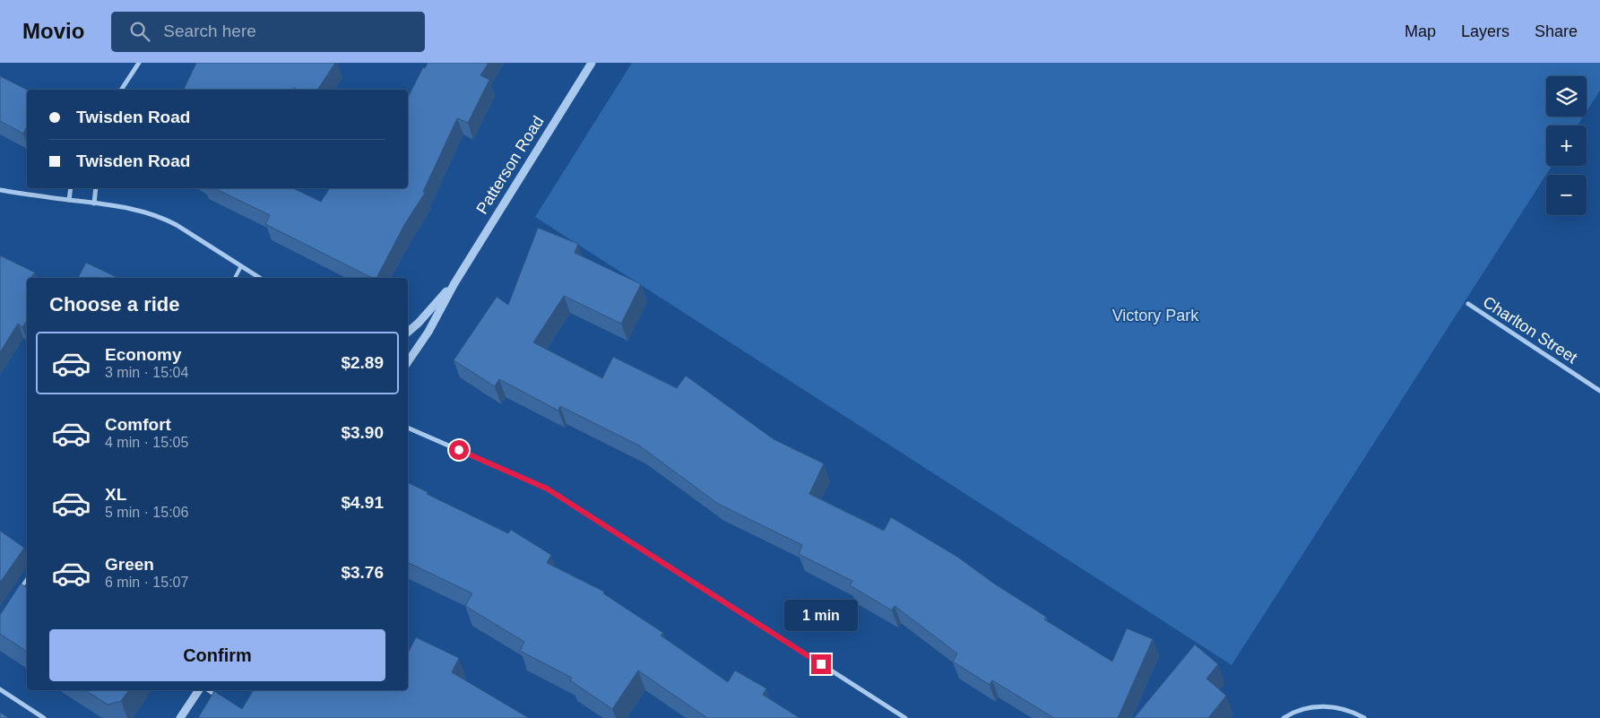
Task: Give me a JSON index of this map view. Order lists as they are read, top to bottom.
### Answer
{
  "streets": {
    "street": ["Patterson Road", "Charlton Street"]
  },
  "parks": ["Victory Park"],
  "page": {
    "header": "Movio",
    "search": "Search here",
    "nav": ["Map", "Layers", "Share"],
    "map_buttons": ["+", "−"],
    "banner": ["Twisden Road", "Twisden Road"],
    "heading": "Choose a ride",
    "list": [
      {
        "name": "Economy",
        "note": "3 min · 15:04",
        "value": "$2.89"
      },
      {
        "name": "Comfort",
        "note": "4 min · 15:05",
        "value": "$3.90"
      },
      {
        "name": "XL",
        "note": "5 min · 15:06",
        "value": "$4.91"
      },
      {
        "name": "Green",
        "note": "6 min · 15:07",
        "value": "$3.76"
      }
    ],
    "bubble": "1 min",
    "buttons": "Confirm"
  }
}
